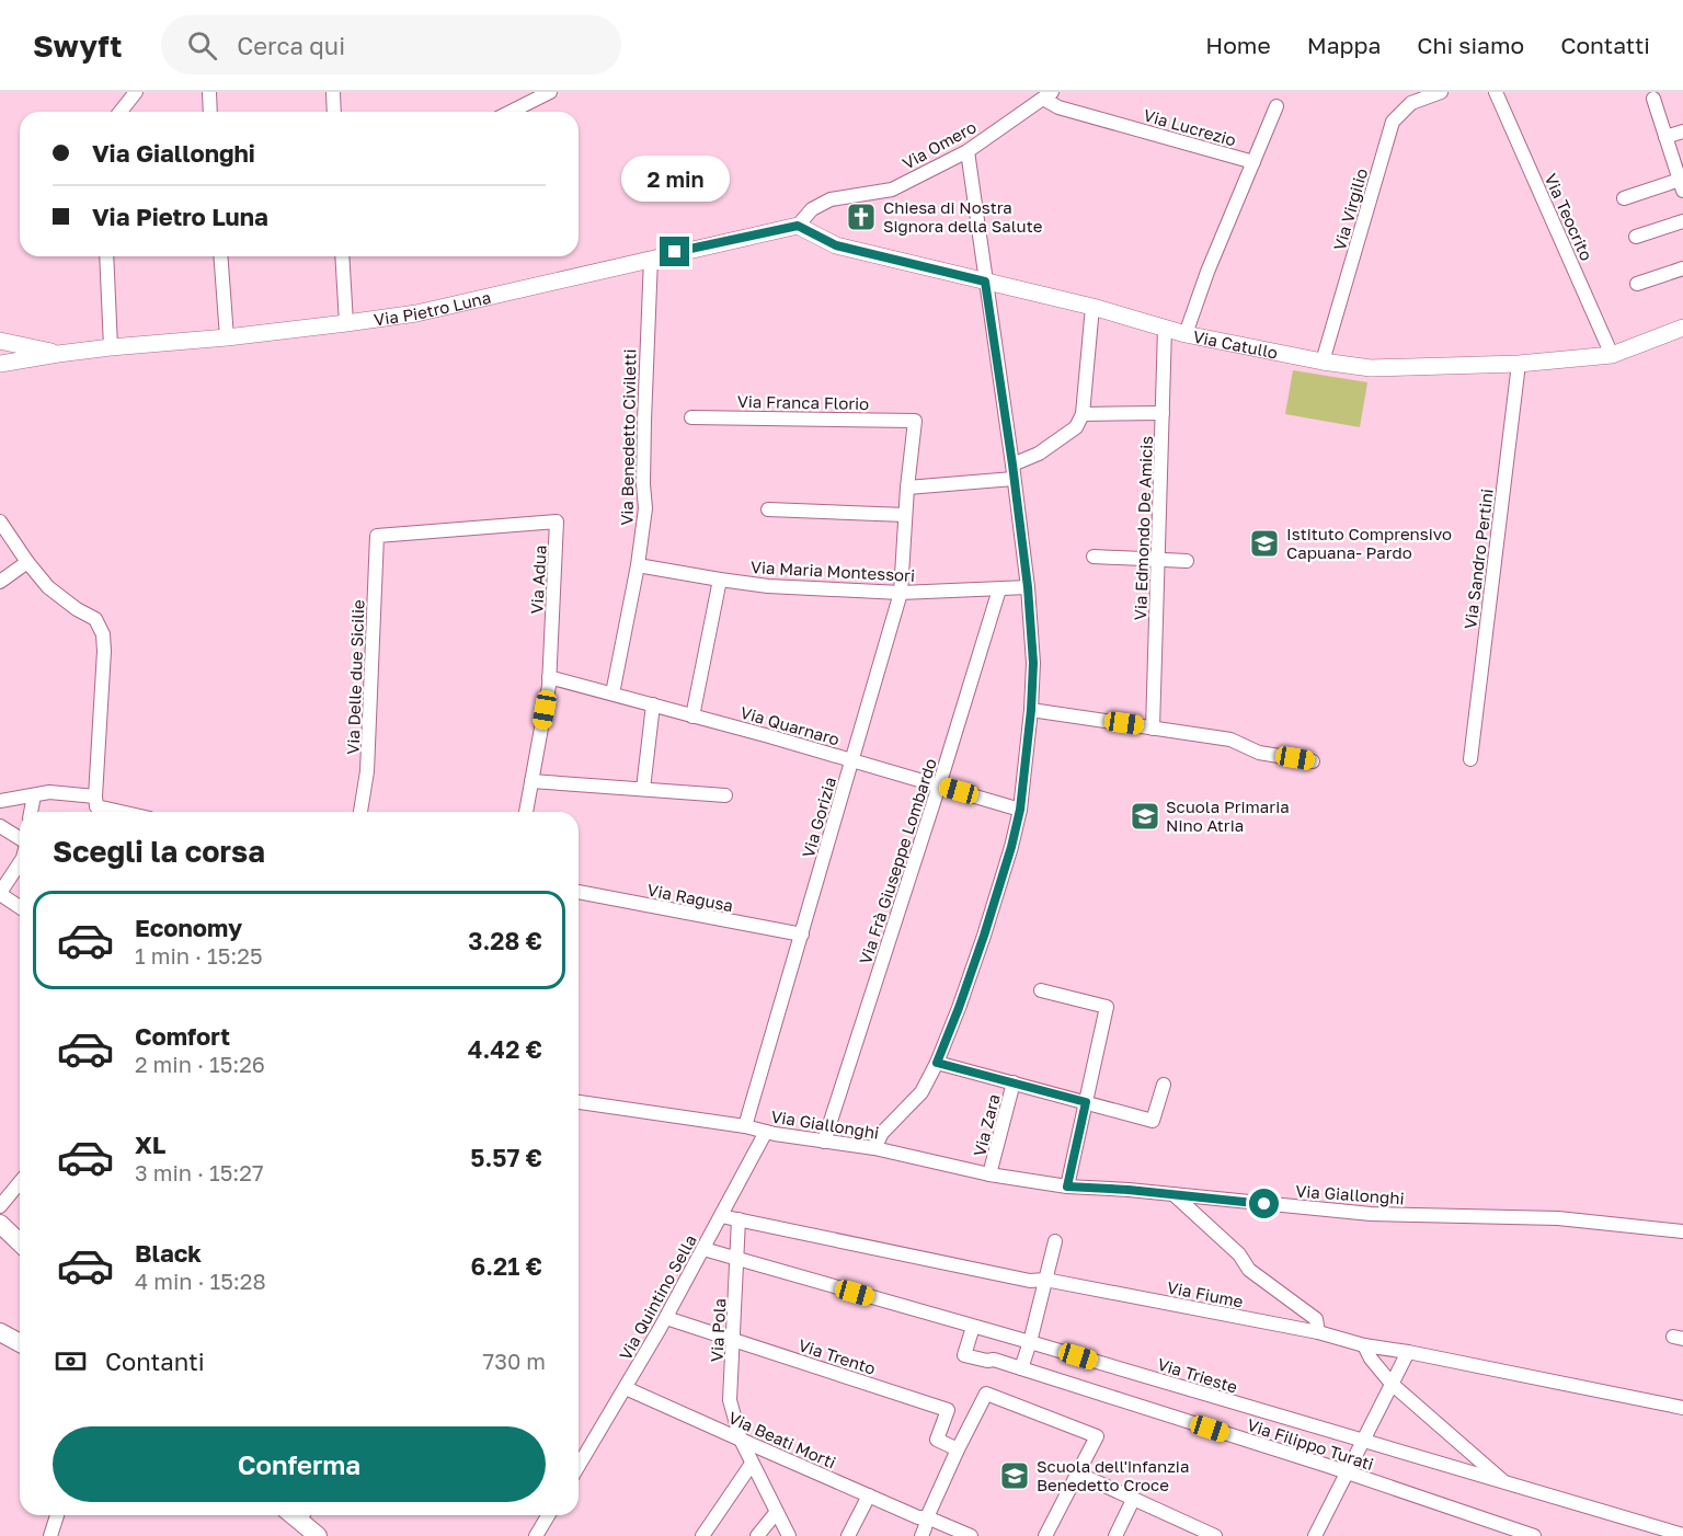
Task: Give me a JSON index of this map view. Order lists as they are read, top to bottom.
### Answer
{
  "streets": {
    "street": [
      "Via Lucrezio",
      "Via Omero",
      "Via Virgilio",
      "Via Teocrito",
      "Via Pietro Luna",
      "Via Catullo",
      "Via Franca Florio",
      "Via Benedetto Civiletti",
      "Via Edmondo De Amicis",
      "Via Sandro Pertini",
      "Via Maria Montessori",
      "Via Adua",
      "Via Delle due Sicilie",
      "Via Quarnaro",
      "Via Gorizia",
      "Via Frà Giuseppe Lombardo",
      "Via Ragusa",
      "Via Giallonghi",
      "Via Zara",
      "Via Fiume",
      "Via Quintino Sella",
      "Via Pola",
      "Via Trento",
      "Via Trieste",
      "Via Beati Morti",
      "Via Filippo Turati"
    ]
  },
  "crossings": [
    ["Via Lucrezio", "Via Omero"],
    ["Via Lucrezio", "Via Catullo"],
    ["Via Omero", "Via Pietro Luna"],
    ["Via Omero", "Via Catullo"],
    ["Via Virgilio", "Via Catullo"],
    ["Via Teocrito", "Via Catullo"],
    ["Via Pietro Luna", "Via Catullo"],
    ["Via Pietro Luna", "Via Benedetto Civiletti"],
    ["Via Catullo", "Via Edmondo De Amicis"],
    ["Via Catullo", "Via Sandro Pertini"],
    ["Via Franca Florio", "Via Gorizia"],
    ["Via Benedetto Civiletti", "Via Maria Montessori"],
    ["Via Benedetto Civiletti", "Via Quarnaro"],
    ["Via Maria Montessori", "Via Gorizia"],
    ["Via Maria Montessori", "Via Frà Giuseppe Lombardo"],
    ["Via Adua", "Via Delle due Sicilie"],
    ["Via Adua", "Via Quarnaro"],
    ["Via Quarnaro", "Via Gorizia"],
    ["Via Quarnaro", "Via Frà Giuseppe Lombardo"],
    ["Via Gorizia", "Via Ragusa"],
    ["Via Gorizia", "Via Giallonghi"],
    ["Via Frà Giuseppe Lombardo", "Via Giallonghi"],
    ["Via Giallonghi", "Via Zara"],
    ["Via Giallonghi", "Via Quintino Sella"],
    ["Via Fiume", "Via Quintino Sella"],
    ["Via Fiume", "Via Pola"],
    ["Via Quintino Sella", "Via Trento"],
    ["Via Quintino Sella", "Via Trieste"],
    ["Via Quintino Sella", "Via Beati Morti"],
    ["Via Pola", "Via Trento"],
    ["Via Pola", "Via Trieste"],
    ["Via Pola", "Via Beati Morti"],
    ["Via Trieste", "Via Filippo Turati"]
  ],
  "places": {
    "church": ["Chiesa di Nostra Signora della Salute"],
    "school or university": ["Istituto Comprensivo Capuana- Pardo", "Scuola Primaria Nino Atria", "Scuola dell'infanzia Benedetto Croce"]
  },
  "page": {
    "header": "Swyft",
    "search": "Cerca qui",
    "nav": [
      "Home",
      "Mappa",
      "Chi siamo",
      "Contatti"
    ],
    "banner": ["Via Giallonghi", "Via Pietro Luna"],
    "bubble": "2 min",
    "heading": "Scegli la corsa",
    "list": [
      {
        "name": "Economy",
        "note": "1 min · 15:25",
        "value": "3.28 €"
      },
      {
        "name": "Comfort",
        "note": "2 min · 15:26",
        "value": "4.42 €"
      },
      {
        "name": "XL",
        "note": "3 min · 15:27",
        "value": "5.57 €"
      },
      {
        "name": "Black",
        "note": "4 min · 15:28",
        "value": "6.21 €"
      }
    ],
    "pay": ["Contanti", "730 m"],
    "buttons": "Conferma"
  }
}
